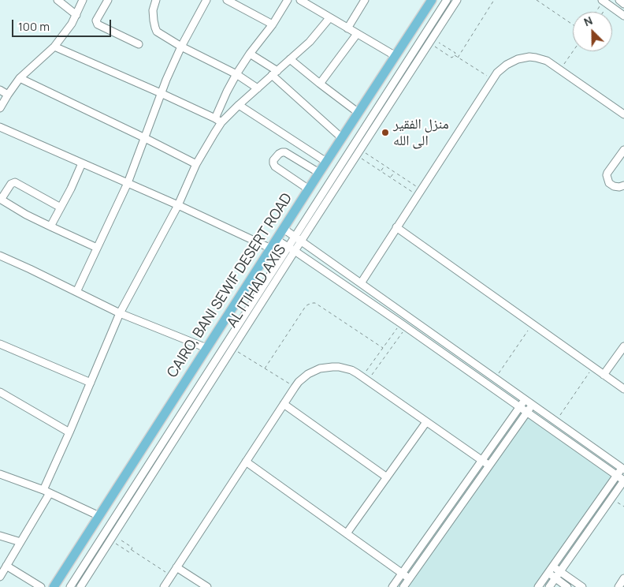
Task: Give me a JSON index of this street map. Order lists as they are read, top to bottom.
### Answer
{
  "streets": {
    "main road": ["CAIRO, BANI SEWIF DESERT ROAD"],
    "street": ["AL ITIHAD AXIS"]
  },
  "places": ["منزل الفقير الى الله"],
  "scale_bar": "100 m",
  "north": "top left"
}
